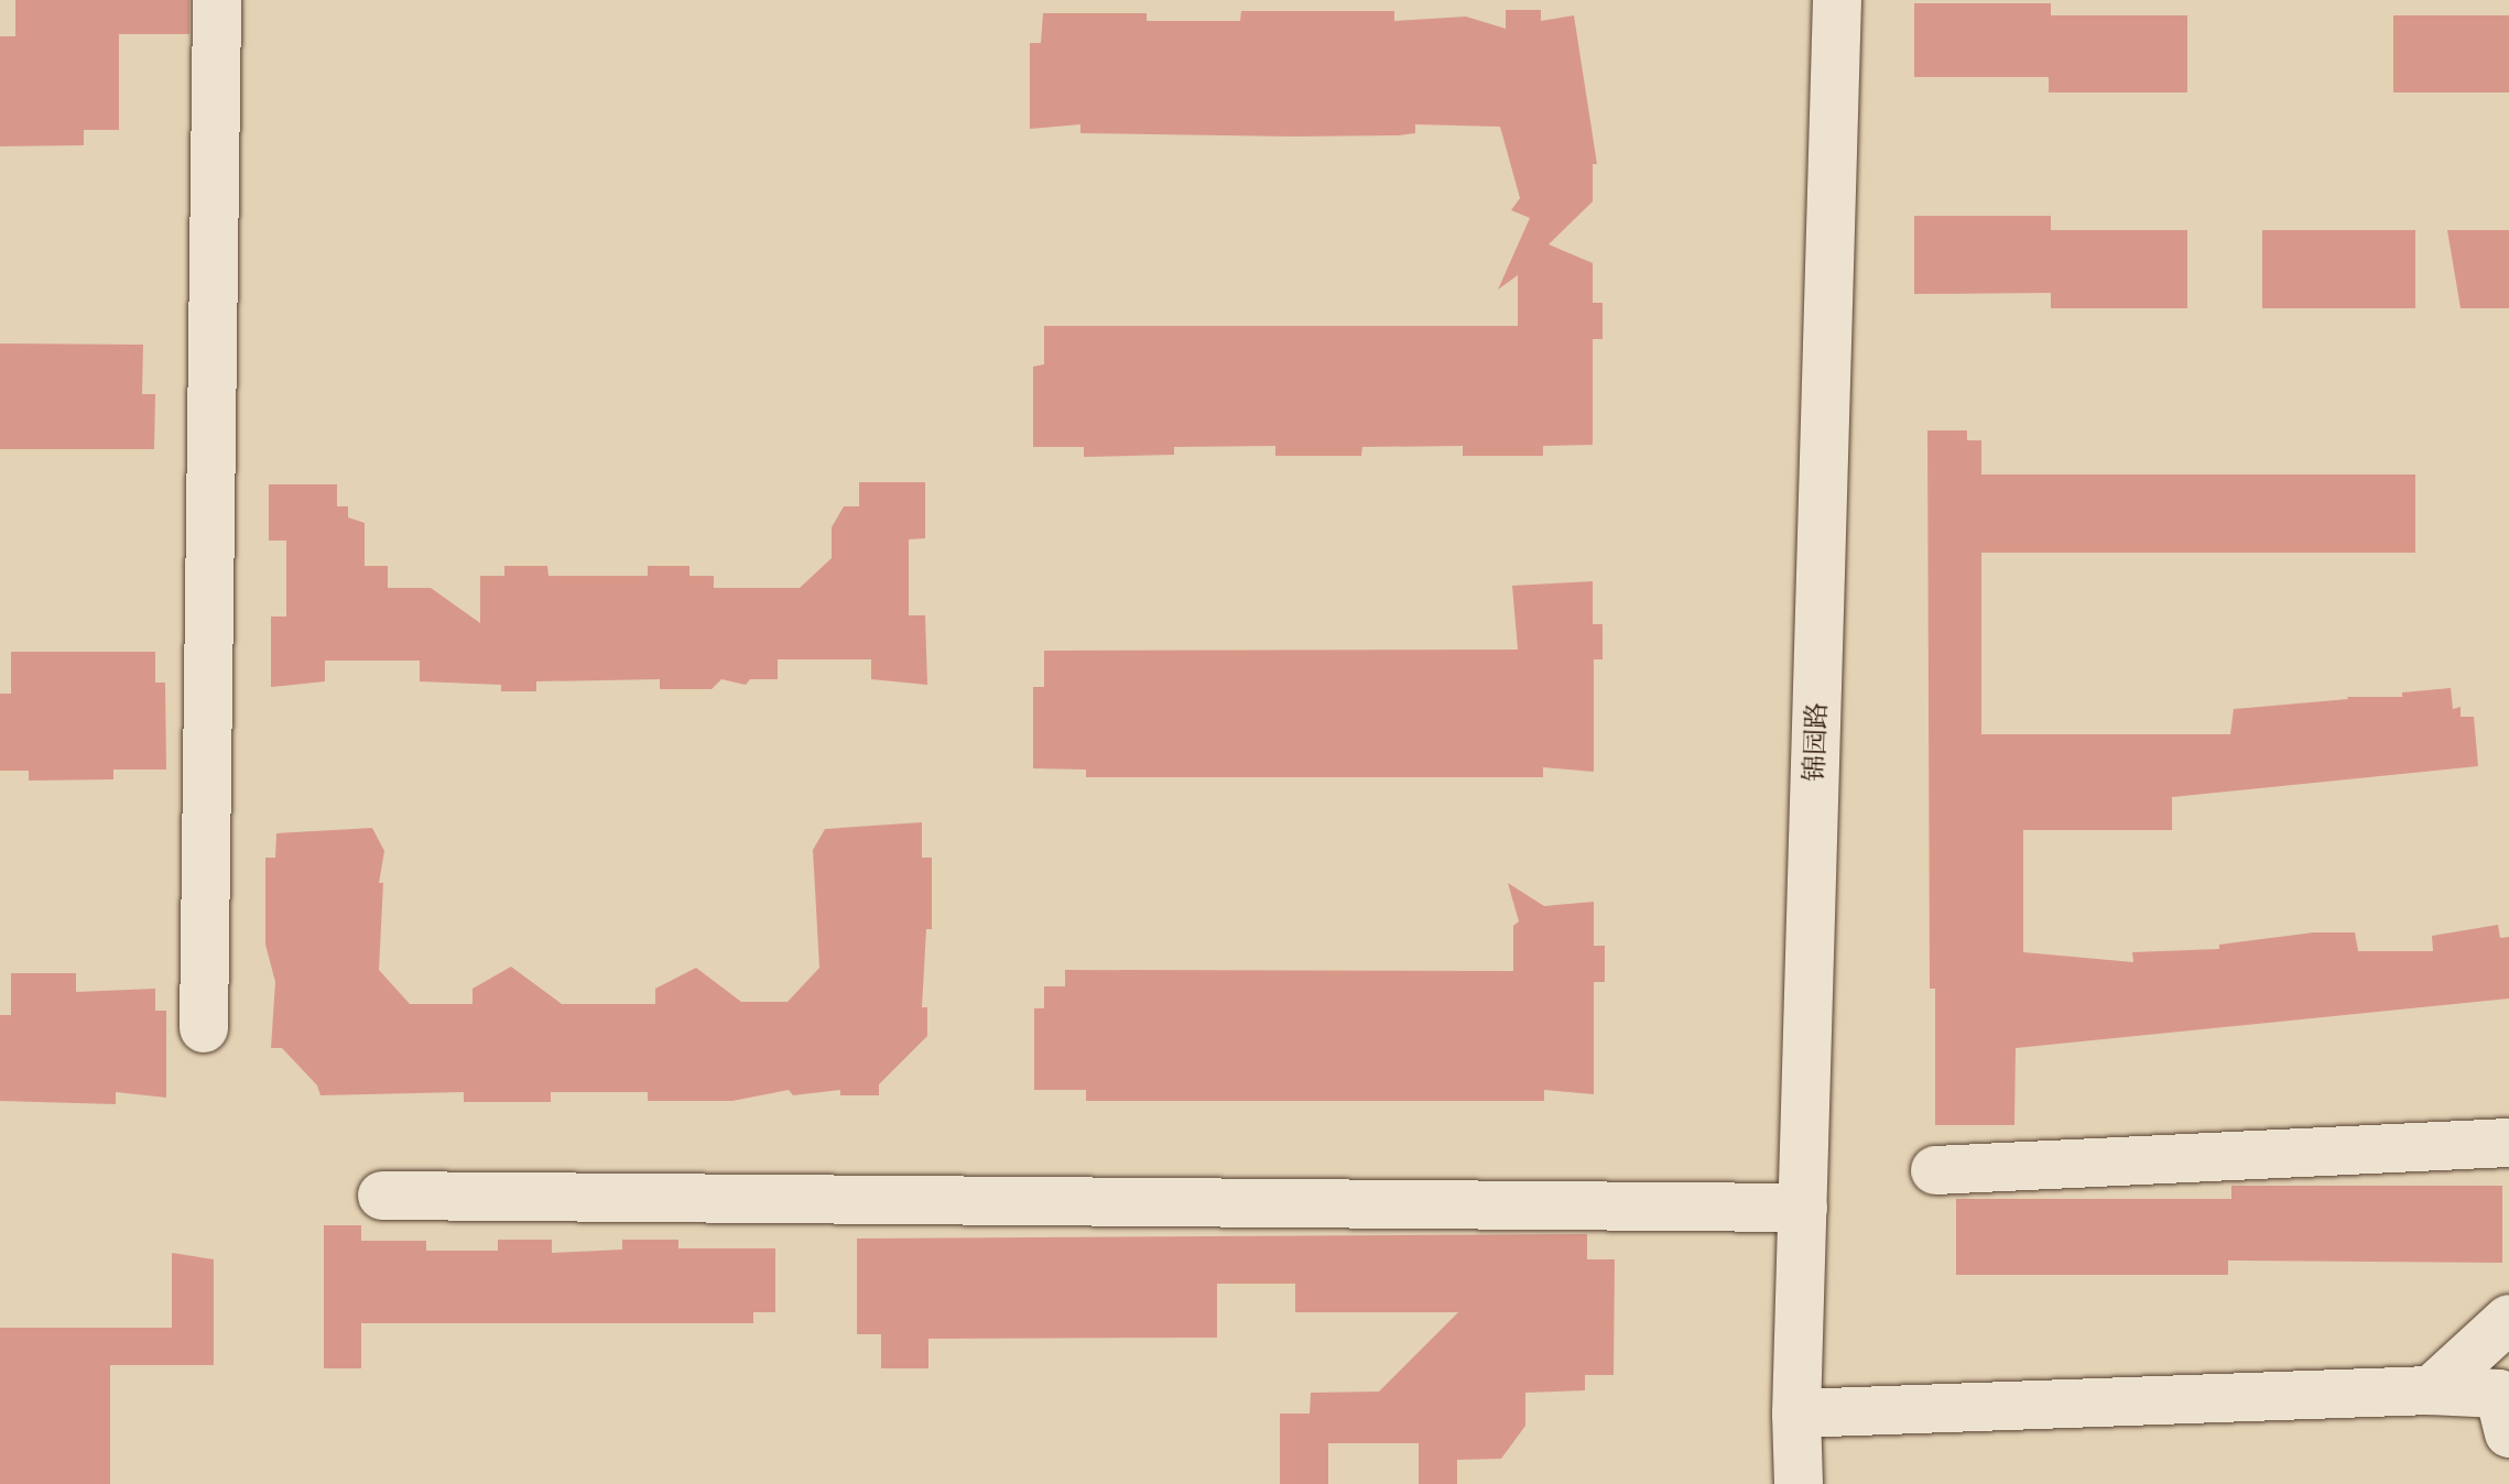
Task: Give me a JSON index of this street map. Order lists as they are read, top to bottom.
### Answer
{
  "streets": {
    "street": ["锦园路"]
  }
}
